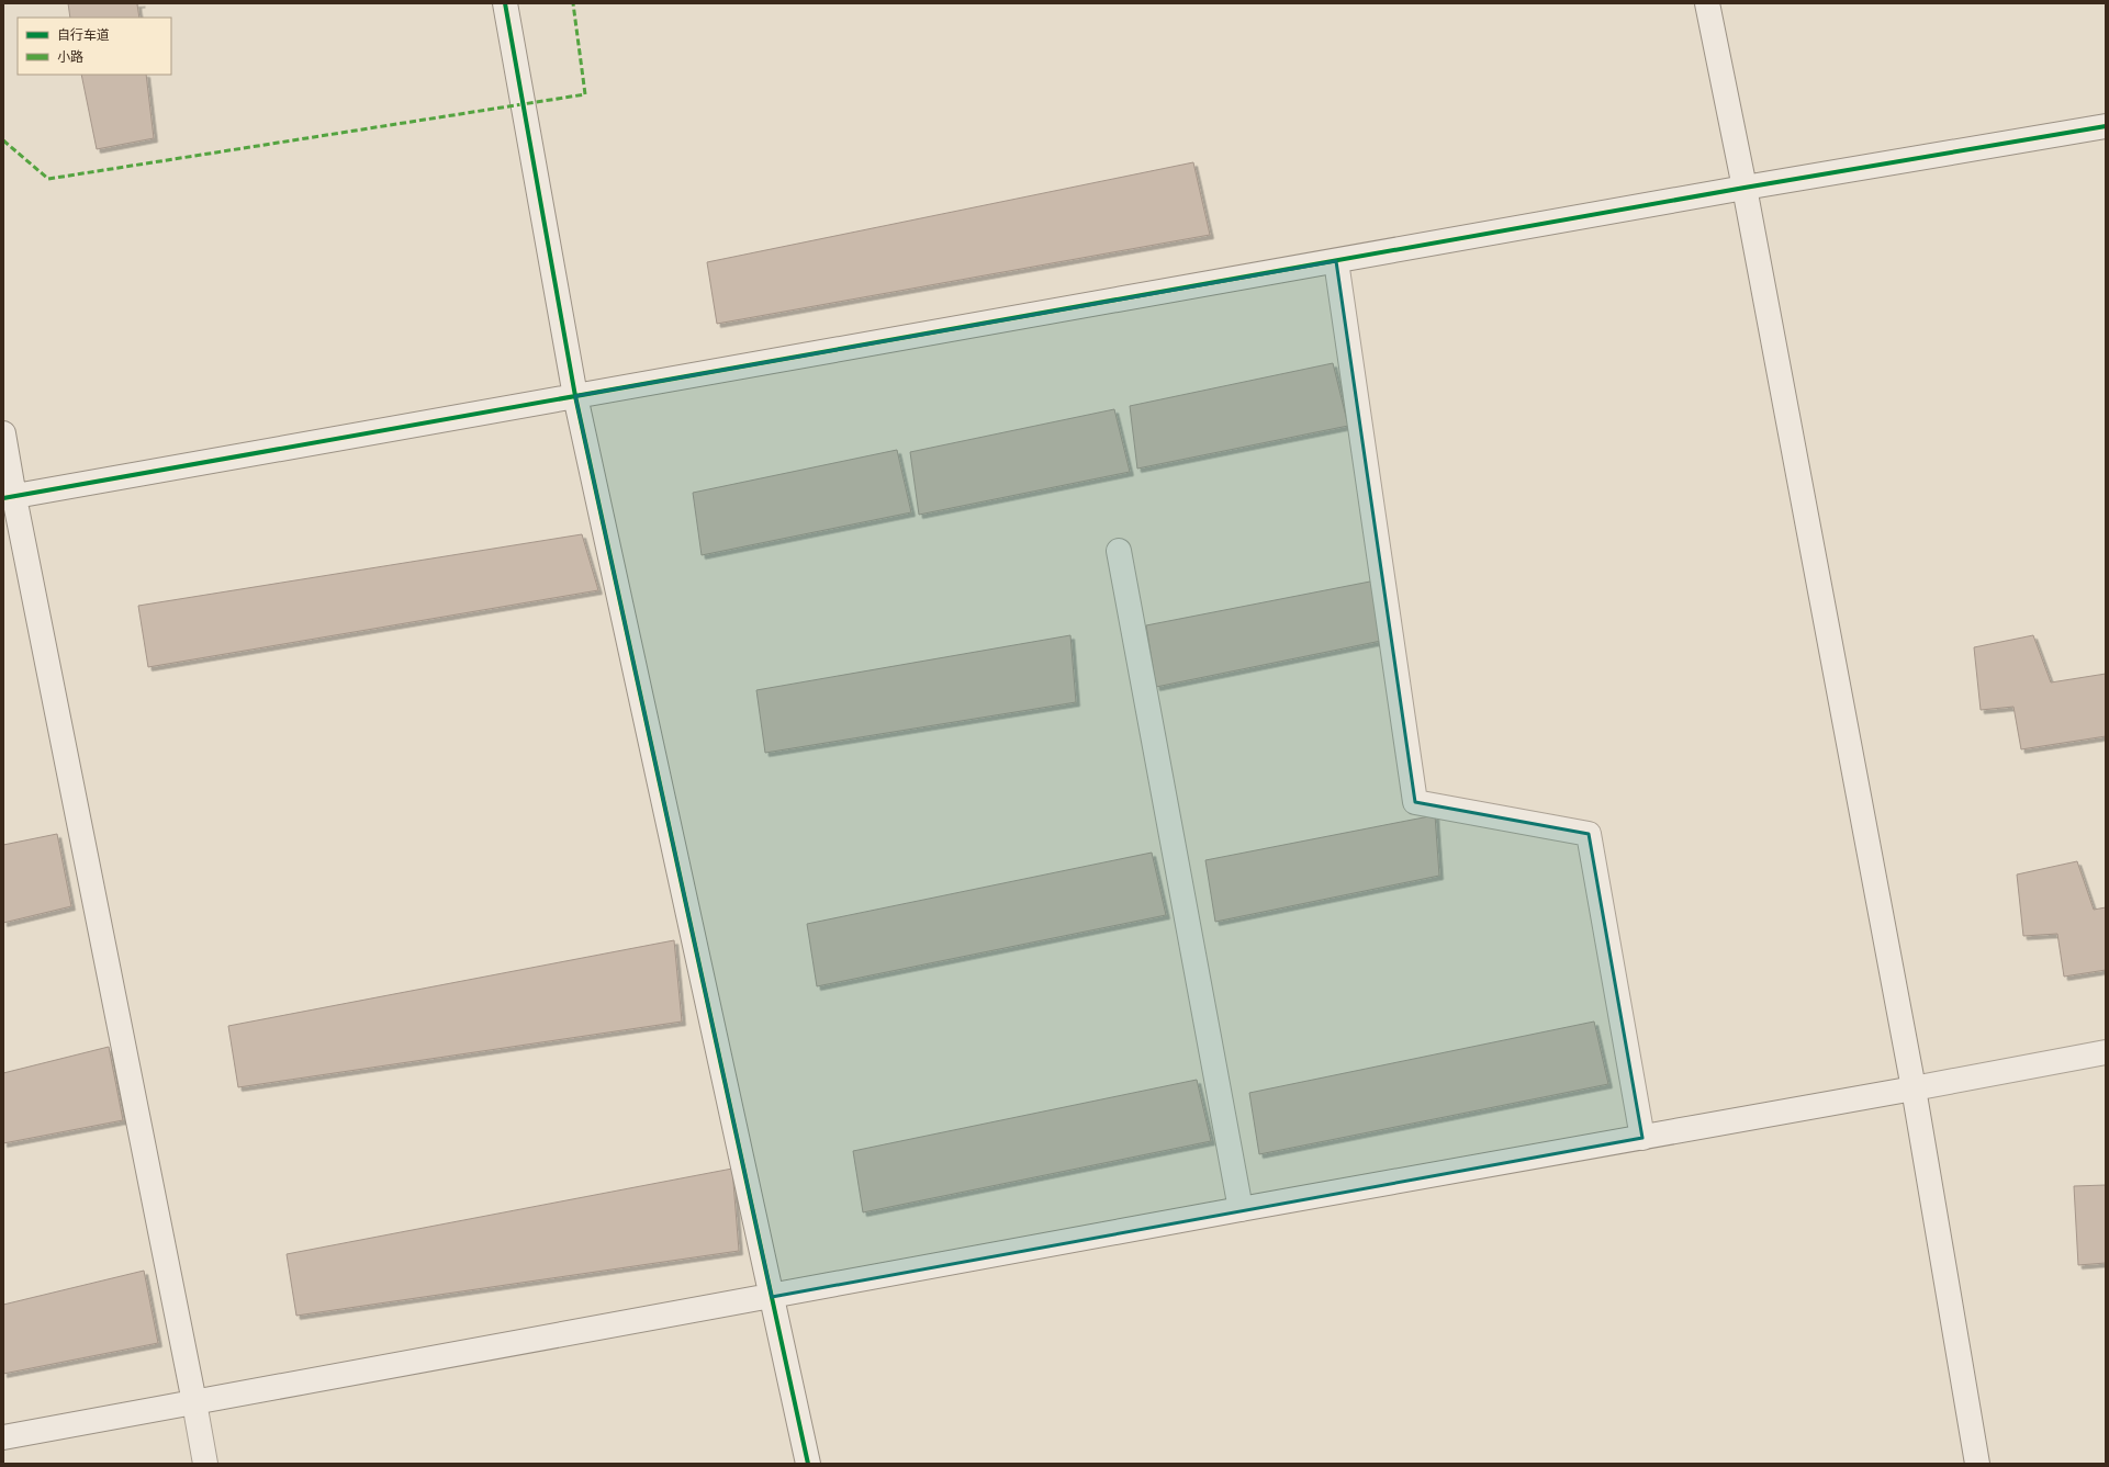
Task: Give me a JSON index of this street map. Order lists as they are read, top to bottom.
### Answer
{
  "legend": ["自行车道", "小路"]
}
